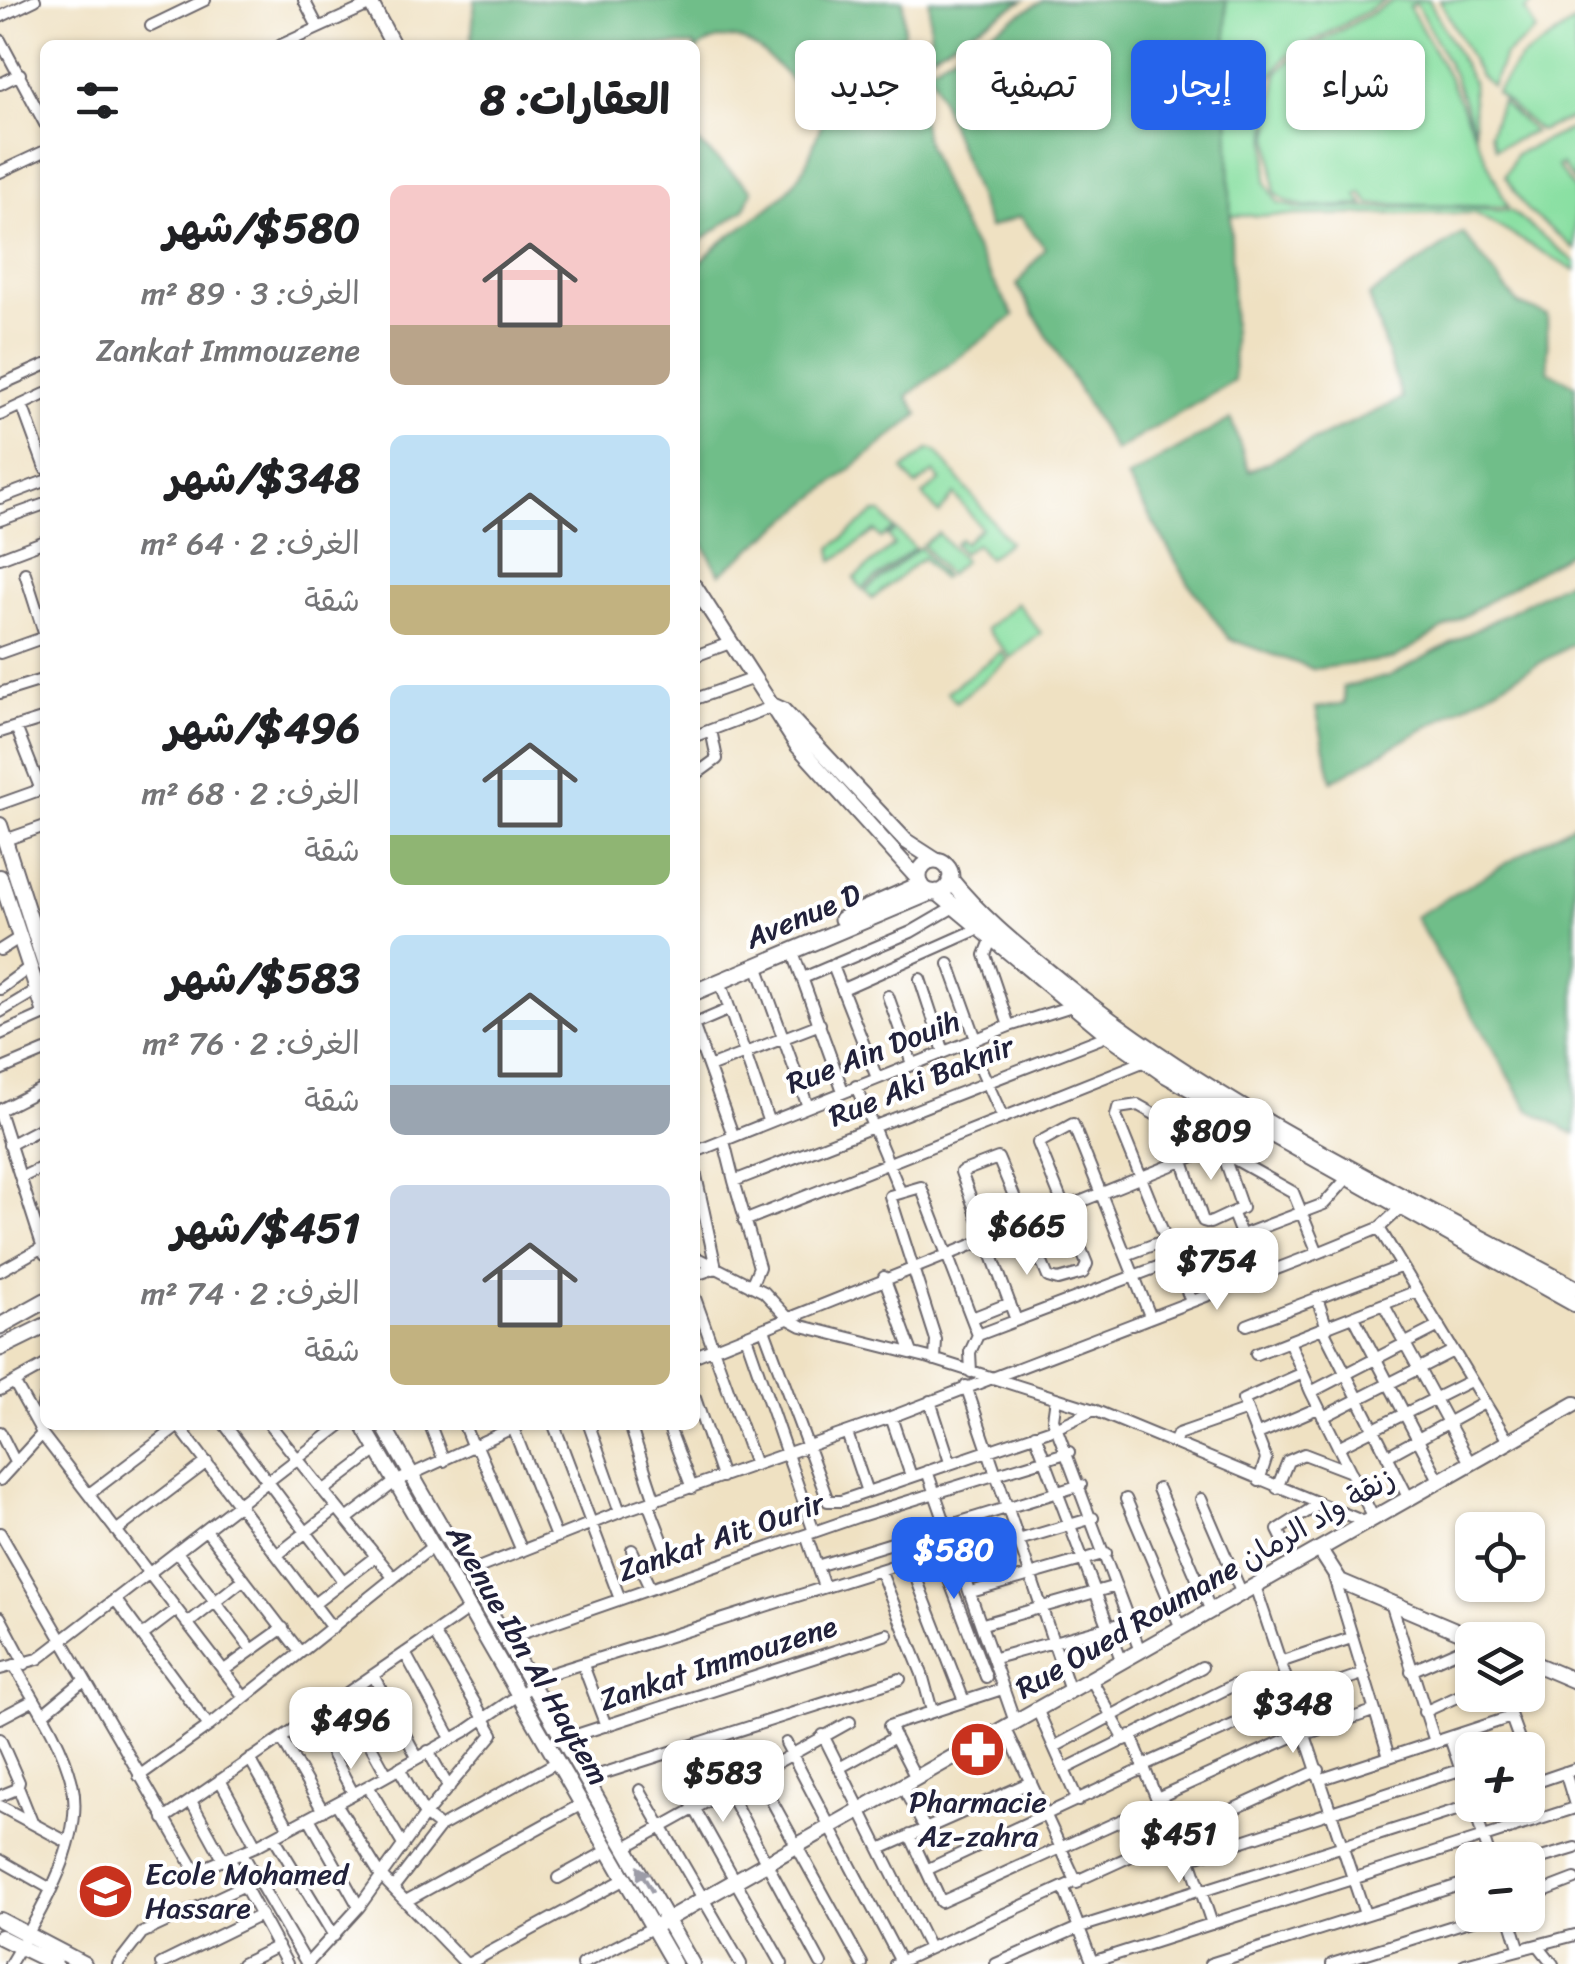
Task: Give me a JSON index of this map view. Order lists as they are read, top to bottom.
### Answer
{
  "streets": {
    "main road": ["Avenue D"],
    "street": [
      "Rue Ain Douih",
      "Rue Aki Baknir",
      "Zankat Ait Ourir",
      "Rue Oued Roumane زنقة واد الرمان",
      "Avenue Ibn Al Haytem",
      "Zankat Immouzene"
    ]
  },
  "crossings": [
    ["Zankat Ait Ourir", "Avenue Ibn Al Haytem"],
    ["Rue Oued Roumane زنقة واد الرمان", "Avenue Ibn Al Haytem"],
    ["Avenue Ibn Al Haytem", "Zankat Immouzene"]
  ],
  "places": {
    "pharmacy": ["Pharmacie Az-zahra"],
    "school or university": ["Ecole Mohamed Hassare"]
  },
  "page": {
    "chip": [
      "شراء",
      "إيجار",
      "تصفية",
      "جديد"
    ],
    "heading": "العقارات: 8",
    "list": [
      {
        "name": "$580/شهر",
        "note": "الغرف: 3 · 89 m² · Zankat Immouzene"
      },
      {
        "name": "$348/شهر",
        "note": "الغرف: 2 · 64 m² · شقة"
      },
      {
        "name": "$496/شهر",
        "note": "الغرف: 2 · 68 m² · شقة"
      },
      {
        "name": "$583/شهر",
        "note": "الغرف: 2 · 76 m² · شقة"
      },
      {
        "name": "$451/شهر",
        "note": "الغرف: 2 · 74 m² · شقة"
      }
    ],
    "price": [
      "$809",
      "$665",
      "$754",
      "$580",
      "$348",
      "$496",
      "$583",
      "$451"
    ],
    "map_buttons": ["+", "−"]
  }
}
